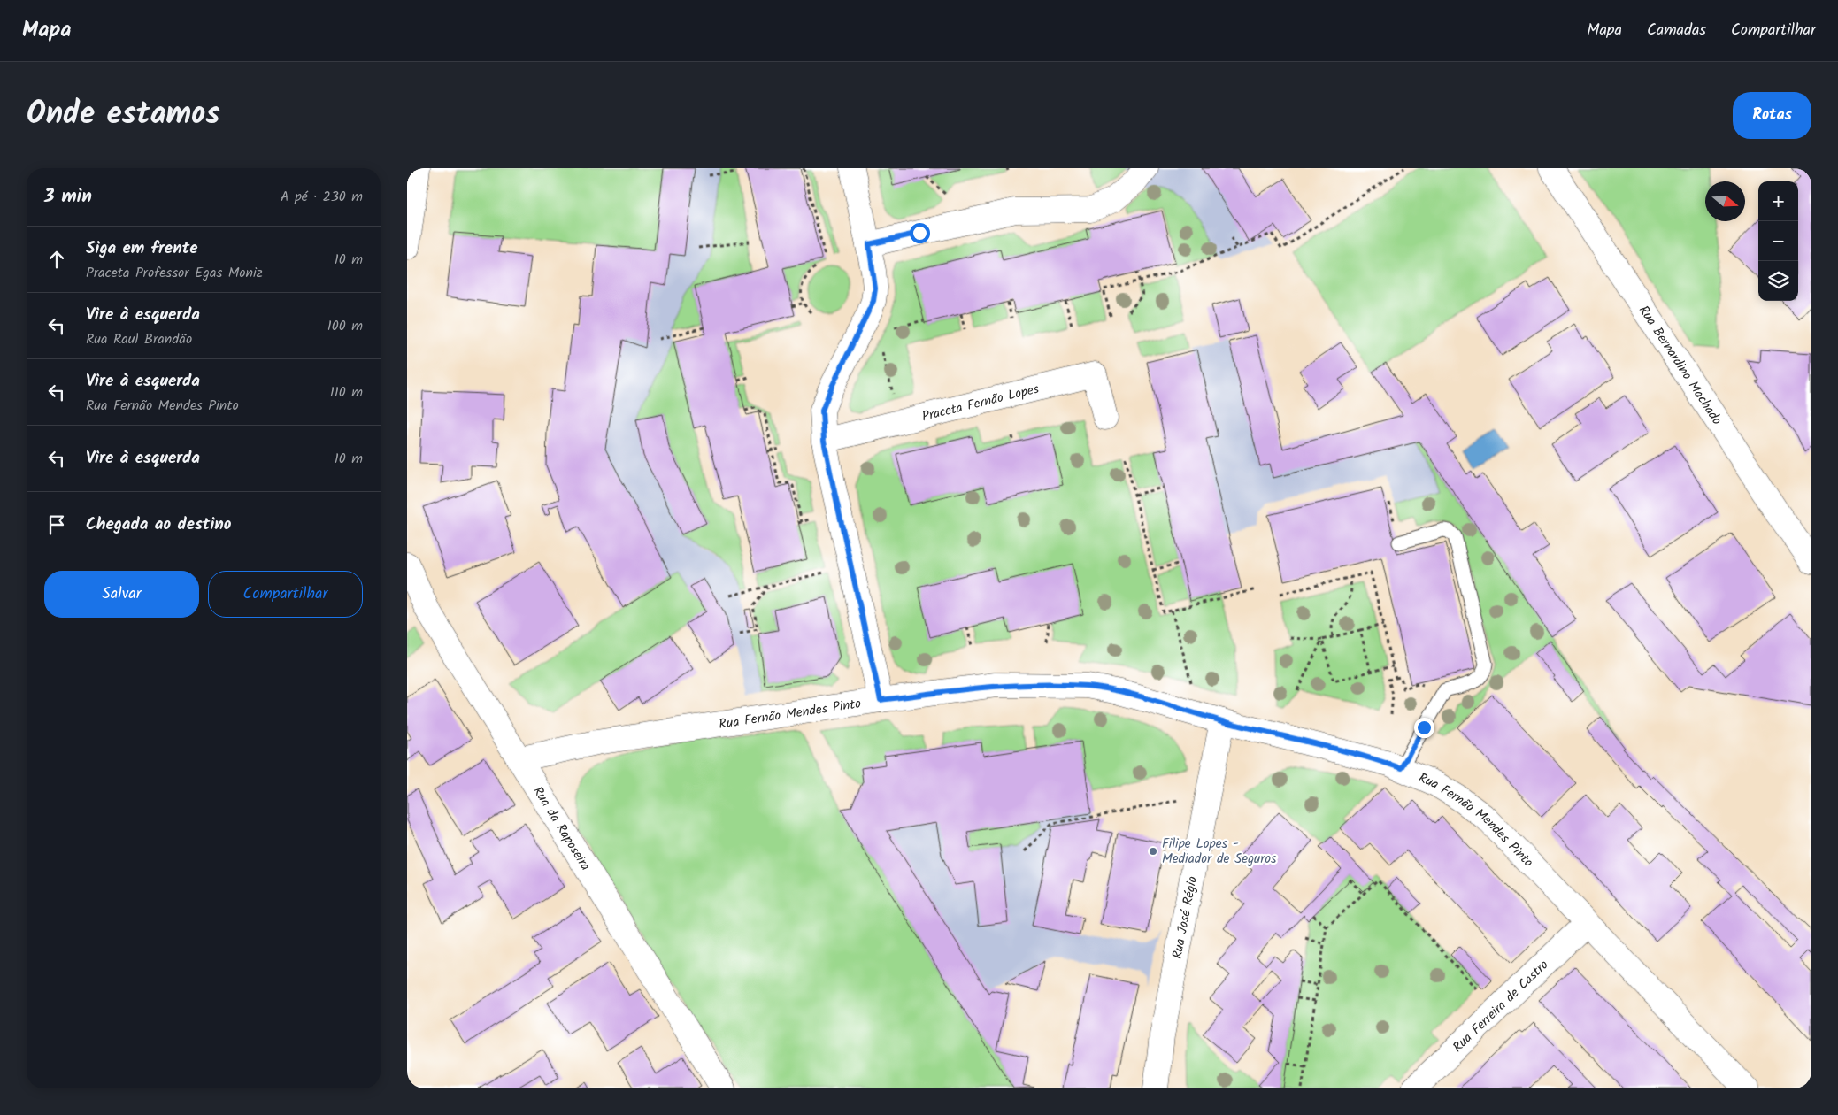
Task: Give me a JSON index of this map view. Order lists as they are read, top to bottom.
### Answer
{
  "streets": {
    "street": [
      "Rua Bernardino Machado",
      "Praceta Fernão Lopes",
      "Rua Fernão Mendes Pinto",
      "Rua da Raposeira",
      "Rua José Régio",
      "Rua Ferreira de Castro"
    ]
  },
  "crossings": [
    ["Rua Fernão Mendes Pinto", "Rua da Raposeira"],
    ["Rua Fernão Mendes Pinto", "Rua José Régio"],
    ["Rua Fernão Mendes Pinto", "Rua Ferreira de Castro"]
  ],
  "places": ["Filipe Lopes - Mediador de Seguros"],
  "north": "right",
  "page": {
    "header": "Mapa",
    "nav": ["Mapa", "Camadas", "Compartilhar"],
    "title": "Onde estamos",
    "buttons": [
      "Rotas",
      ["Salvar", "Compartilhar"]
    ],
    "heading": ["3 min", "A pé · 230 m"],
    "map_buttons": ["+", "−"],
    "list": [
      ["Siga em frente", "Praceta Professor Egas Moniz", "10 m"],
      ["Vire à esquerda", "Rua Raul Brandão", "100 m"],
      ["Vire à esquerda", "Rua Fernão Mendes Pinto", "110 m"],
      ["Vire à esquerda", "10 m"],
      "Chegada ao destino"
    ]
  }
}
